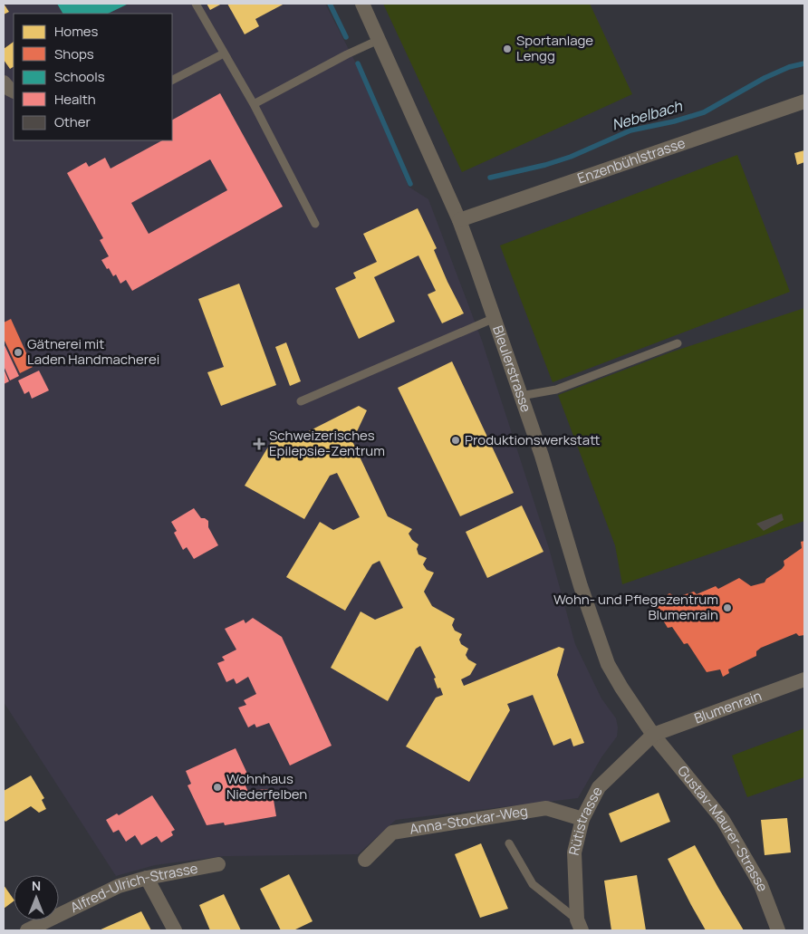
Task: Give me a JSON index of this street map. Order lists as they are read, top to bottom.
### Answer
{
  "streets": {
    "street": [
      "Enzenbühlstrasse",
      "Bleulerstrasse",
      "Blumenrain",
      "Anna-Stockar-Weg",
      "Rütistrasse",
      "Gustav-Maurer-Strasse",
      "Alfred-Ulrich-Strasse"
    ]
  },
  "crossings": [
    ["Enzenbühlstrasse", "Bleulerstrasse"],
    ["Bleulerstrasse", "Blumenrain"],
    ["Bleulerstrasse", "Rütistrasse"],
    ["Bleulerstrasse", "Gustav-Maurer-Strasse"],
    ["Blumenrain", "Rütistrasse"],
    ["Blumenrain", "Gustav-Maurer-Strasse"],
    ["Anna-Stockar-Weg", "Rütistrasse"],
    ["Rütistrasse", "Gustav-Maurer-Strasse"]
  ],
  "water": ["Nebelbach"],
  "places": {
    "other": [
      "Sportanlage Lengg",
      "Gätnerei mit Laden Handmacherei",
      "Produktionswerkstatt",
      "Wohn- und Pflegezentrum Blumenrain",
      "Wohnhaus Niederfelben"
    ],
    "health": ["Schweizerisches Epilepsie-Zentrum"]
  },
  "legend": [
    "Homes",
    "Shops",
    "Schools",
    "Health",
    "Other"
  ],
  "north": "top"
}
